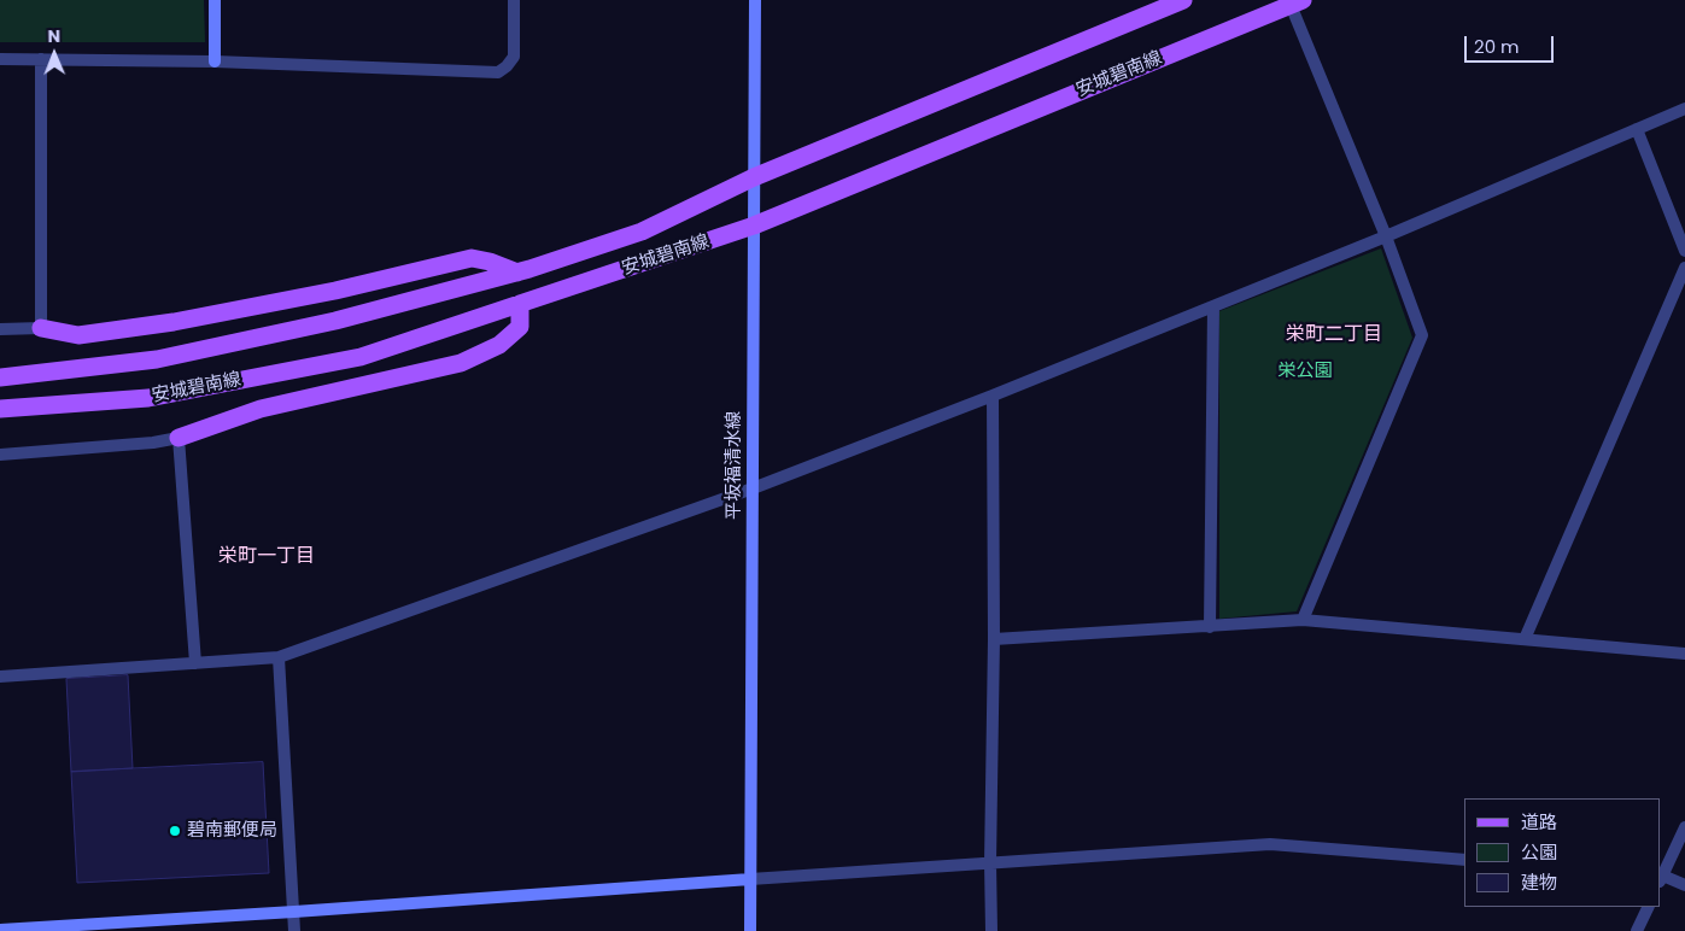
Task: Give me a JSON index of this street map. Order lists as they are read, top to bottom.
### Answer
{
  "streets": {
    "main road": ["安城碧南線", "平坂福清水線"]
  },
  "crossings": [
    ["安城碧南線", "平坂福清水線"]
  ],
  "districts": ["栄町二丁目", "栄町一丁目"],
  "parks": ["栄公園"],
  "places": ["碧南郵便局"],
  "legend": ["道路", "公園", "建物"],
  "scale_bar": "20 m",
  "north": "top"
}
